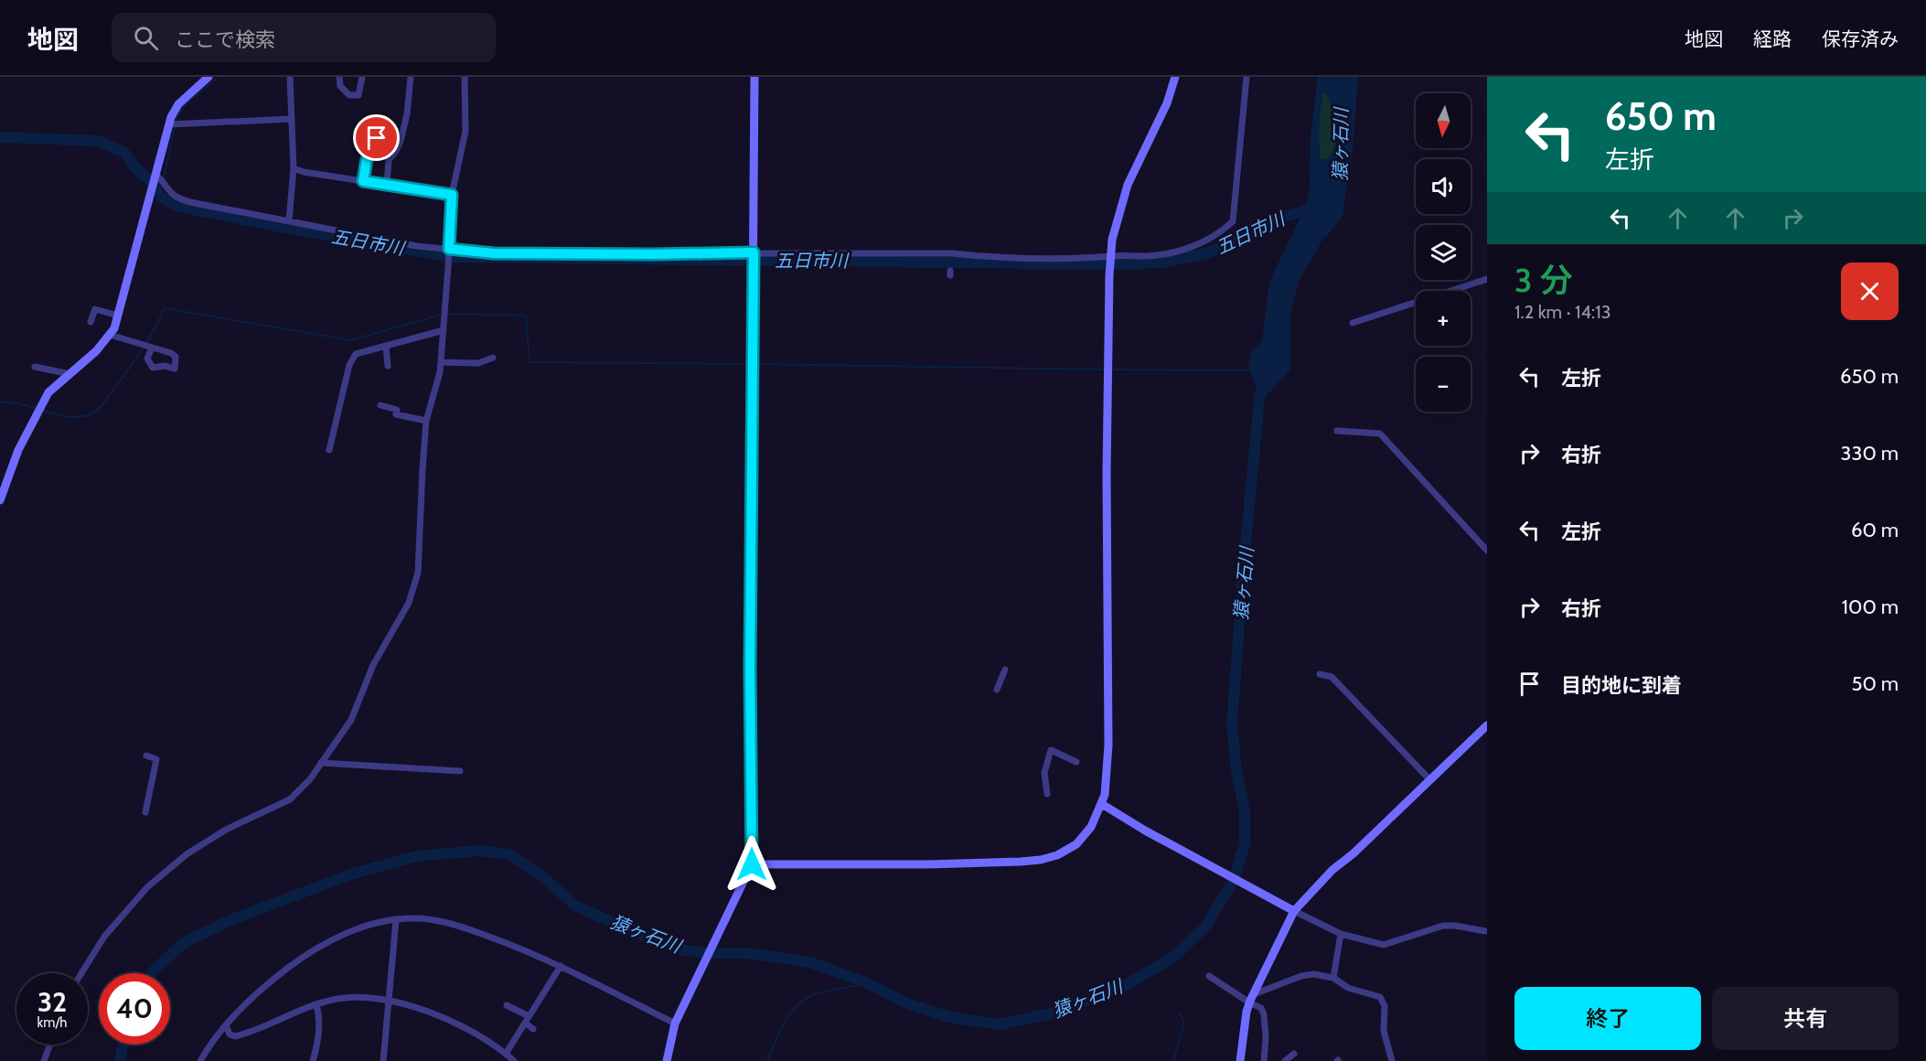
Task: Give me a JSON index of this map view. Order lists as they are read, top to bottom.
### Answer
{
  "water": ["猿ヶ石川", "五日市川"],
  "north": "bottom",
  "page": {
    "header": "地図",
    "search": "ここで検索",
    "nav": ["地図", "経路", "保存済み"],
    "turn": ["650 m", "左折"],
    "map_buttons": ["+", "−"],
    "heading": ["3 分", "1.2 km · 14:13"],
    "list": [
      {
        "name": "左折",
        "value": "650 m"
      },
      {
        "name": "右折",
        "value": "330 m"
      },
      {
        "name": "左折",
        "value": "60 m"
      },
      {
        "name": "右折",
        "value": "100 m"
      },
      {
        "name": "目的地に到着",
        "value": "50 m"
      }
    ],
    "speed": "32 km/h",
    "limit": "40",
    "buttons": ["終了", "共有"]
  }
}
